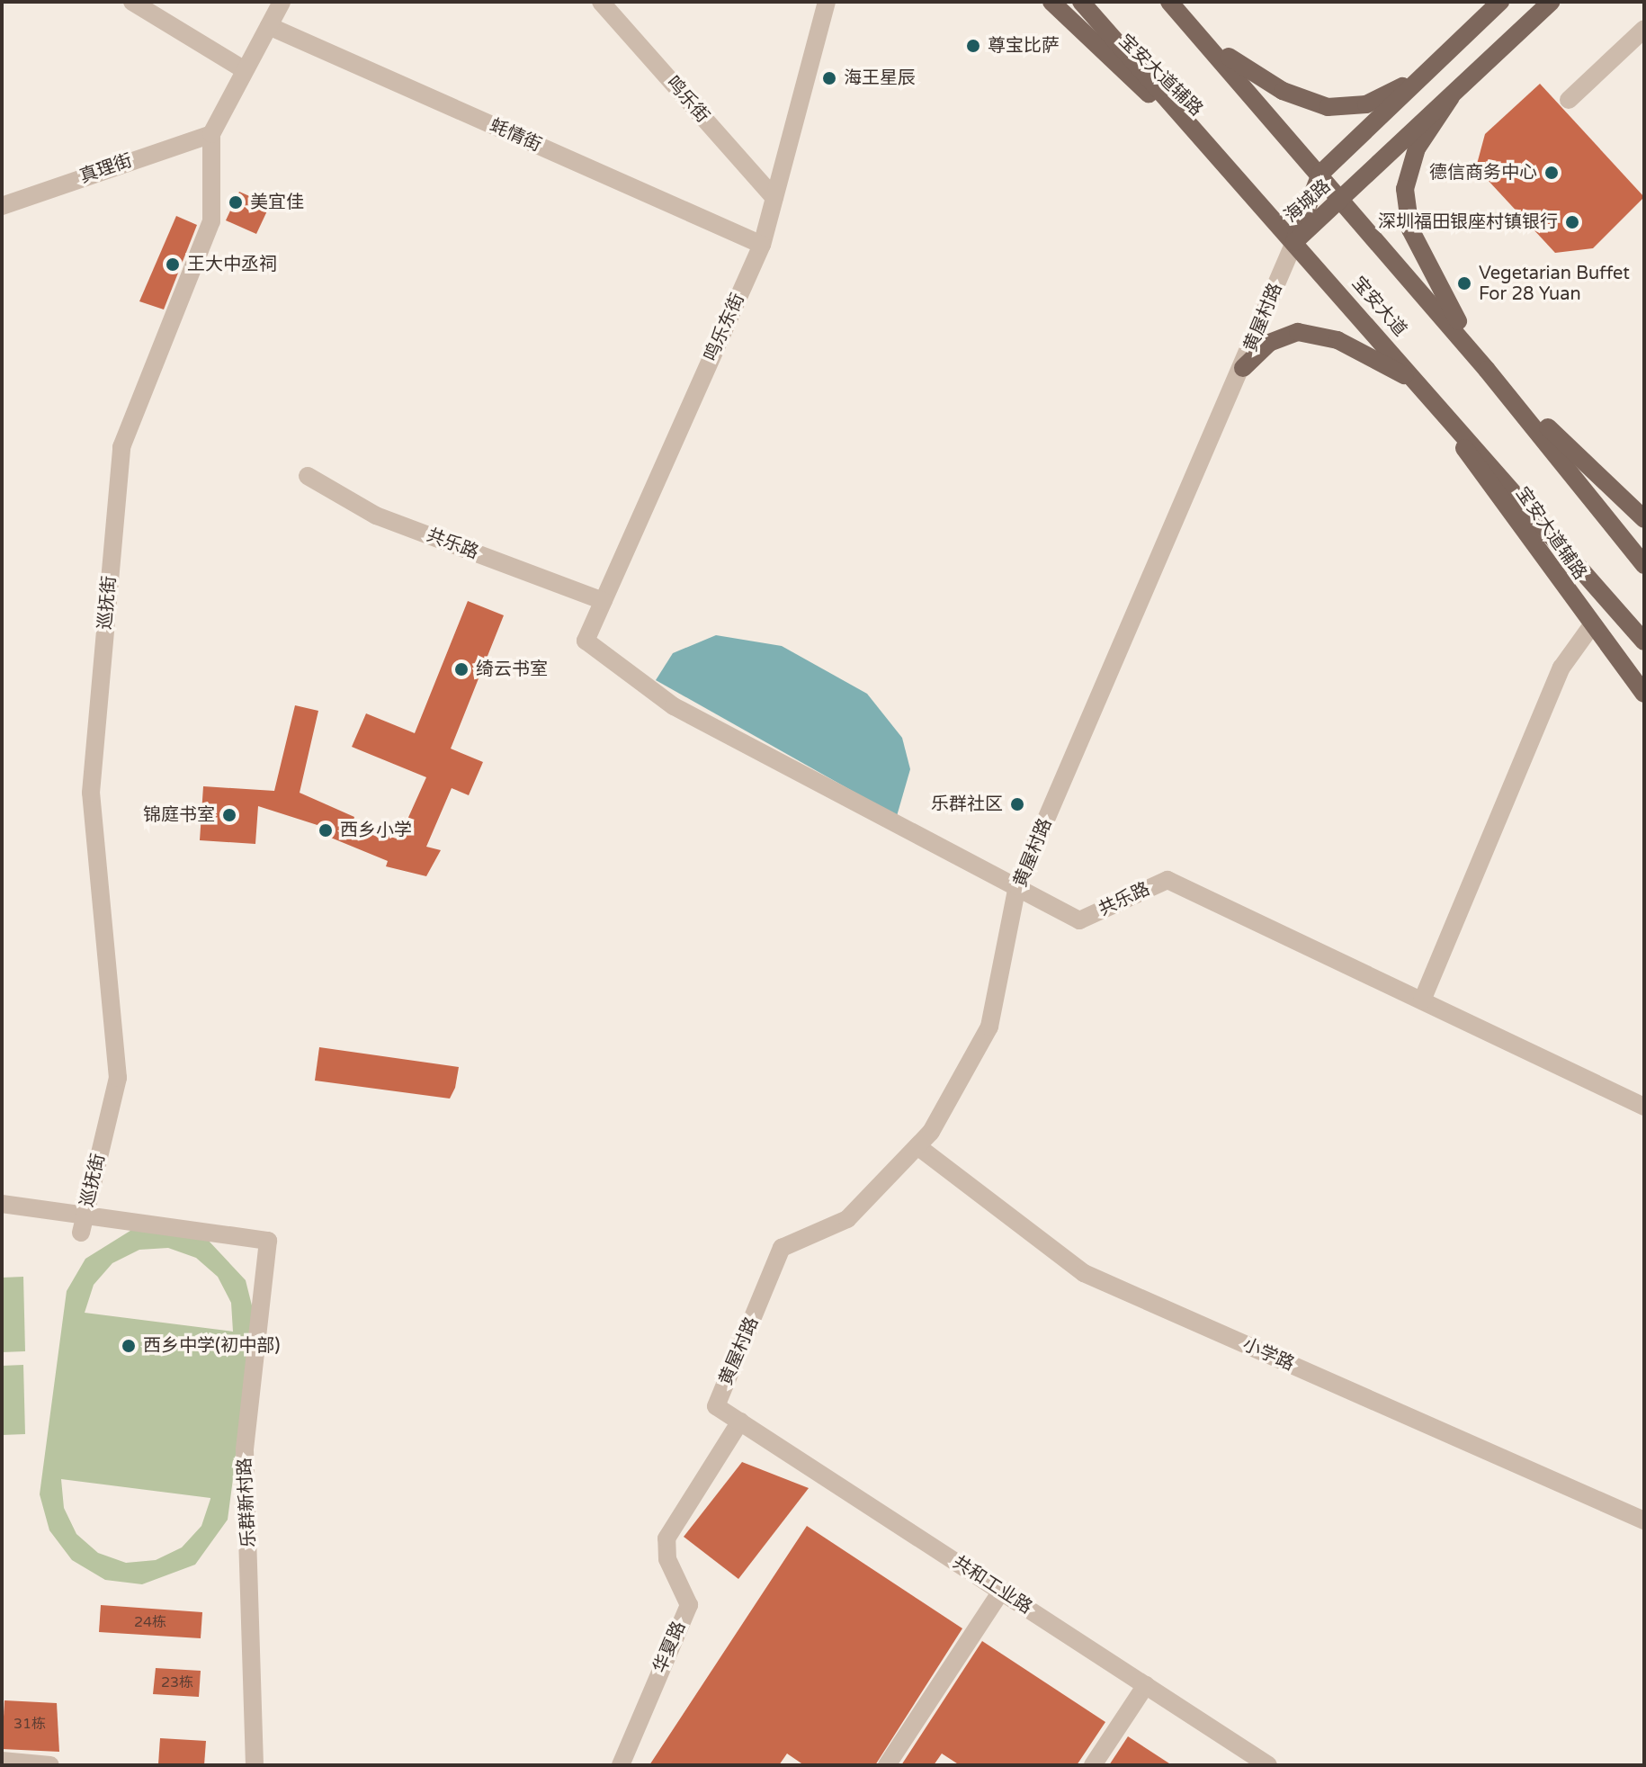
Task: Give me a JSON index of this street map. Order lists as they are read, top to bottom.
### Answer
{
  "streets": {
    "main road": ["宝安大道辅路", "海城路", "宝安大道"],
    "street": [
      "鸣乐街",
      "蚝情街",
      "真理街",
      "黄屋村路",
      "鸣乐东街",
      "共乐路",
      "巡抚街",
      "小学路",
      "乐群新村路",
      "共和工业路",
      "华夏路"
    ]
  },
  "crossings": [
    ["宝安大道辅路", "宝安大道"],
    ["鸣乐街", "鸣乐东街"],
    ["蚝情街", "鸣乐东街"],
    ["蚝情街", "巡抚街"],
    ["真理街", "巡抚街"],
    ["海城路", "宝安大道"],
    ["海城路", "黄屋村路"],
    ["宝安大道", "黄屋村路"],
    ["黄屋村路", "共乐路"],
    ["黄屋村路", "小学路"],
    ["黄屋村路", "共和工业路"],
    ["鸣乐东街", "共乐路"],
    ["巡抚街", "乐群新村路"],
    ["共和工业路", "华夏路"]
  ],
  "places": [
    "尊宝比萨",
    "海王星辰",
    "德信商务中心",
    "美宜佳",
    "深圳福田银座村镇银行",
    "王大中丞祠",
    "Vegetarian Buffet For 28 Yuan",
    "绮云书室",
    "乐群社区",
    "锦庭书室",
    "西乡小学",
    "西乡中学(初中部)"
  ],
  "house_numbers": ["24栋", "23栋", "31栋"]
}
